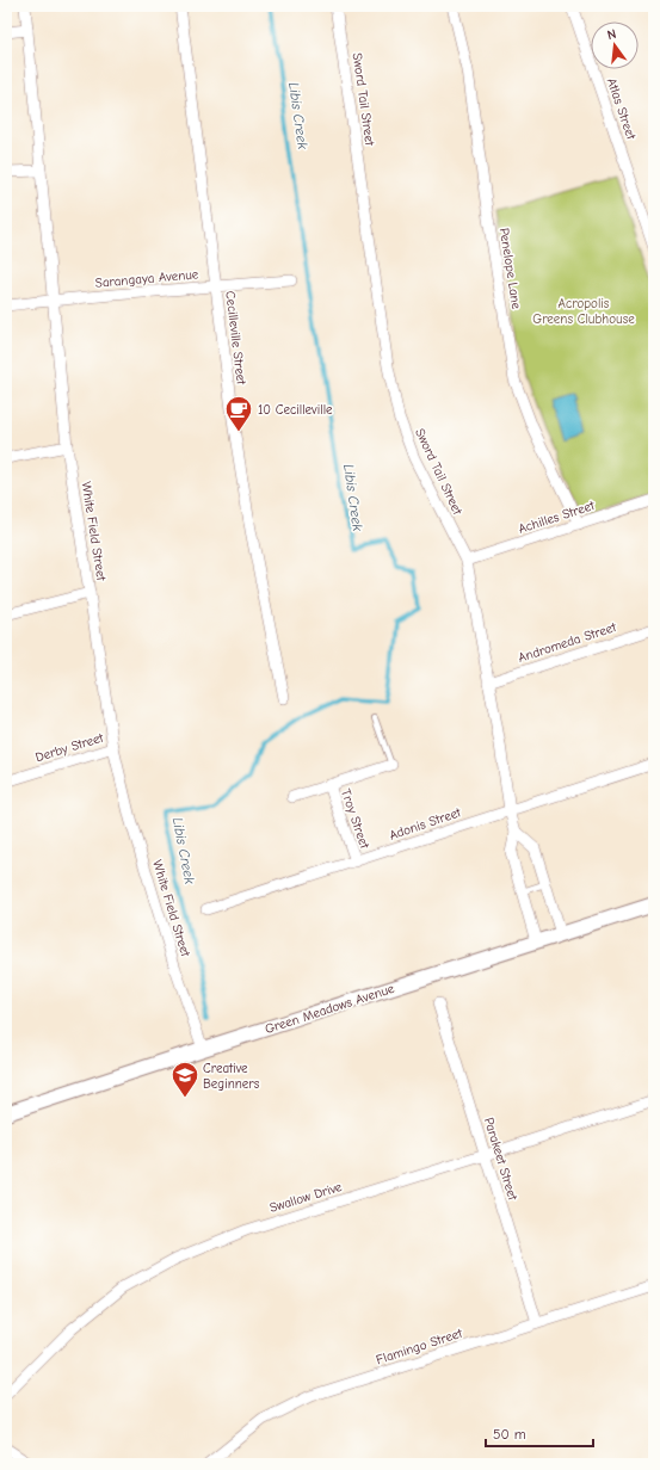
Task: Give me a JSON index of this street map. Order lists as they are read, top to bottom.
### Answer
{
  "streets": {
    "street": [
      "Sword Tail Street",
      "Atlas Street",
      "Penelope Lane",
      "Sarangaya Avenue",
      "Cecilleville Street",
      "Achilles Street",
      "White Field Street",
      "Andromeda Street",
      "Derby Street",
      "Troy Street",
      "Adonis Street",
      "Green Meadows Avenue",
      "Parakeet Street",
      "Swallow Drive",
      "Flamingo Street"
    ]
  },
  "crossings": [
    ["Sword Tail Street", "Achilles Street"],
    ["Sword Tail Street", "Andromeda Street"],
    ["Sword Tail Street", "Adonis Street"],
    ["Sword Tail Street", "Green Meadows Avenue"],
    ["Penelope Lane", "Achilles Street"],
    ["Sarangaya Avenue", "Cecilleville Street"],
    ["Sarangaya Avenue", "White Field Street"],
    ["White Field Street", "Derby Street"],
    ["White Field Street", "Green Meadows Avenue"],
    ["Troy Street", "Adonis Street"],
    ["Parakeet Street", "Swallow Drive"],
    ["Parakeet Street", "Flamingo Street"]
  ],
  "water": ["Libis Creek"],
  "parks": ["Acropolis Greens Clubhouse"],
  "places": {
    "cafe": ["10 Cecilleville"],
    "school or university": ["Creative Beginners"]
  },
  "scale_bar": "50 m",
  "north": "top"
}
